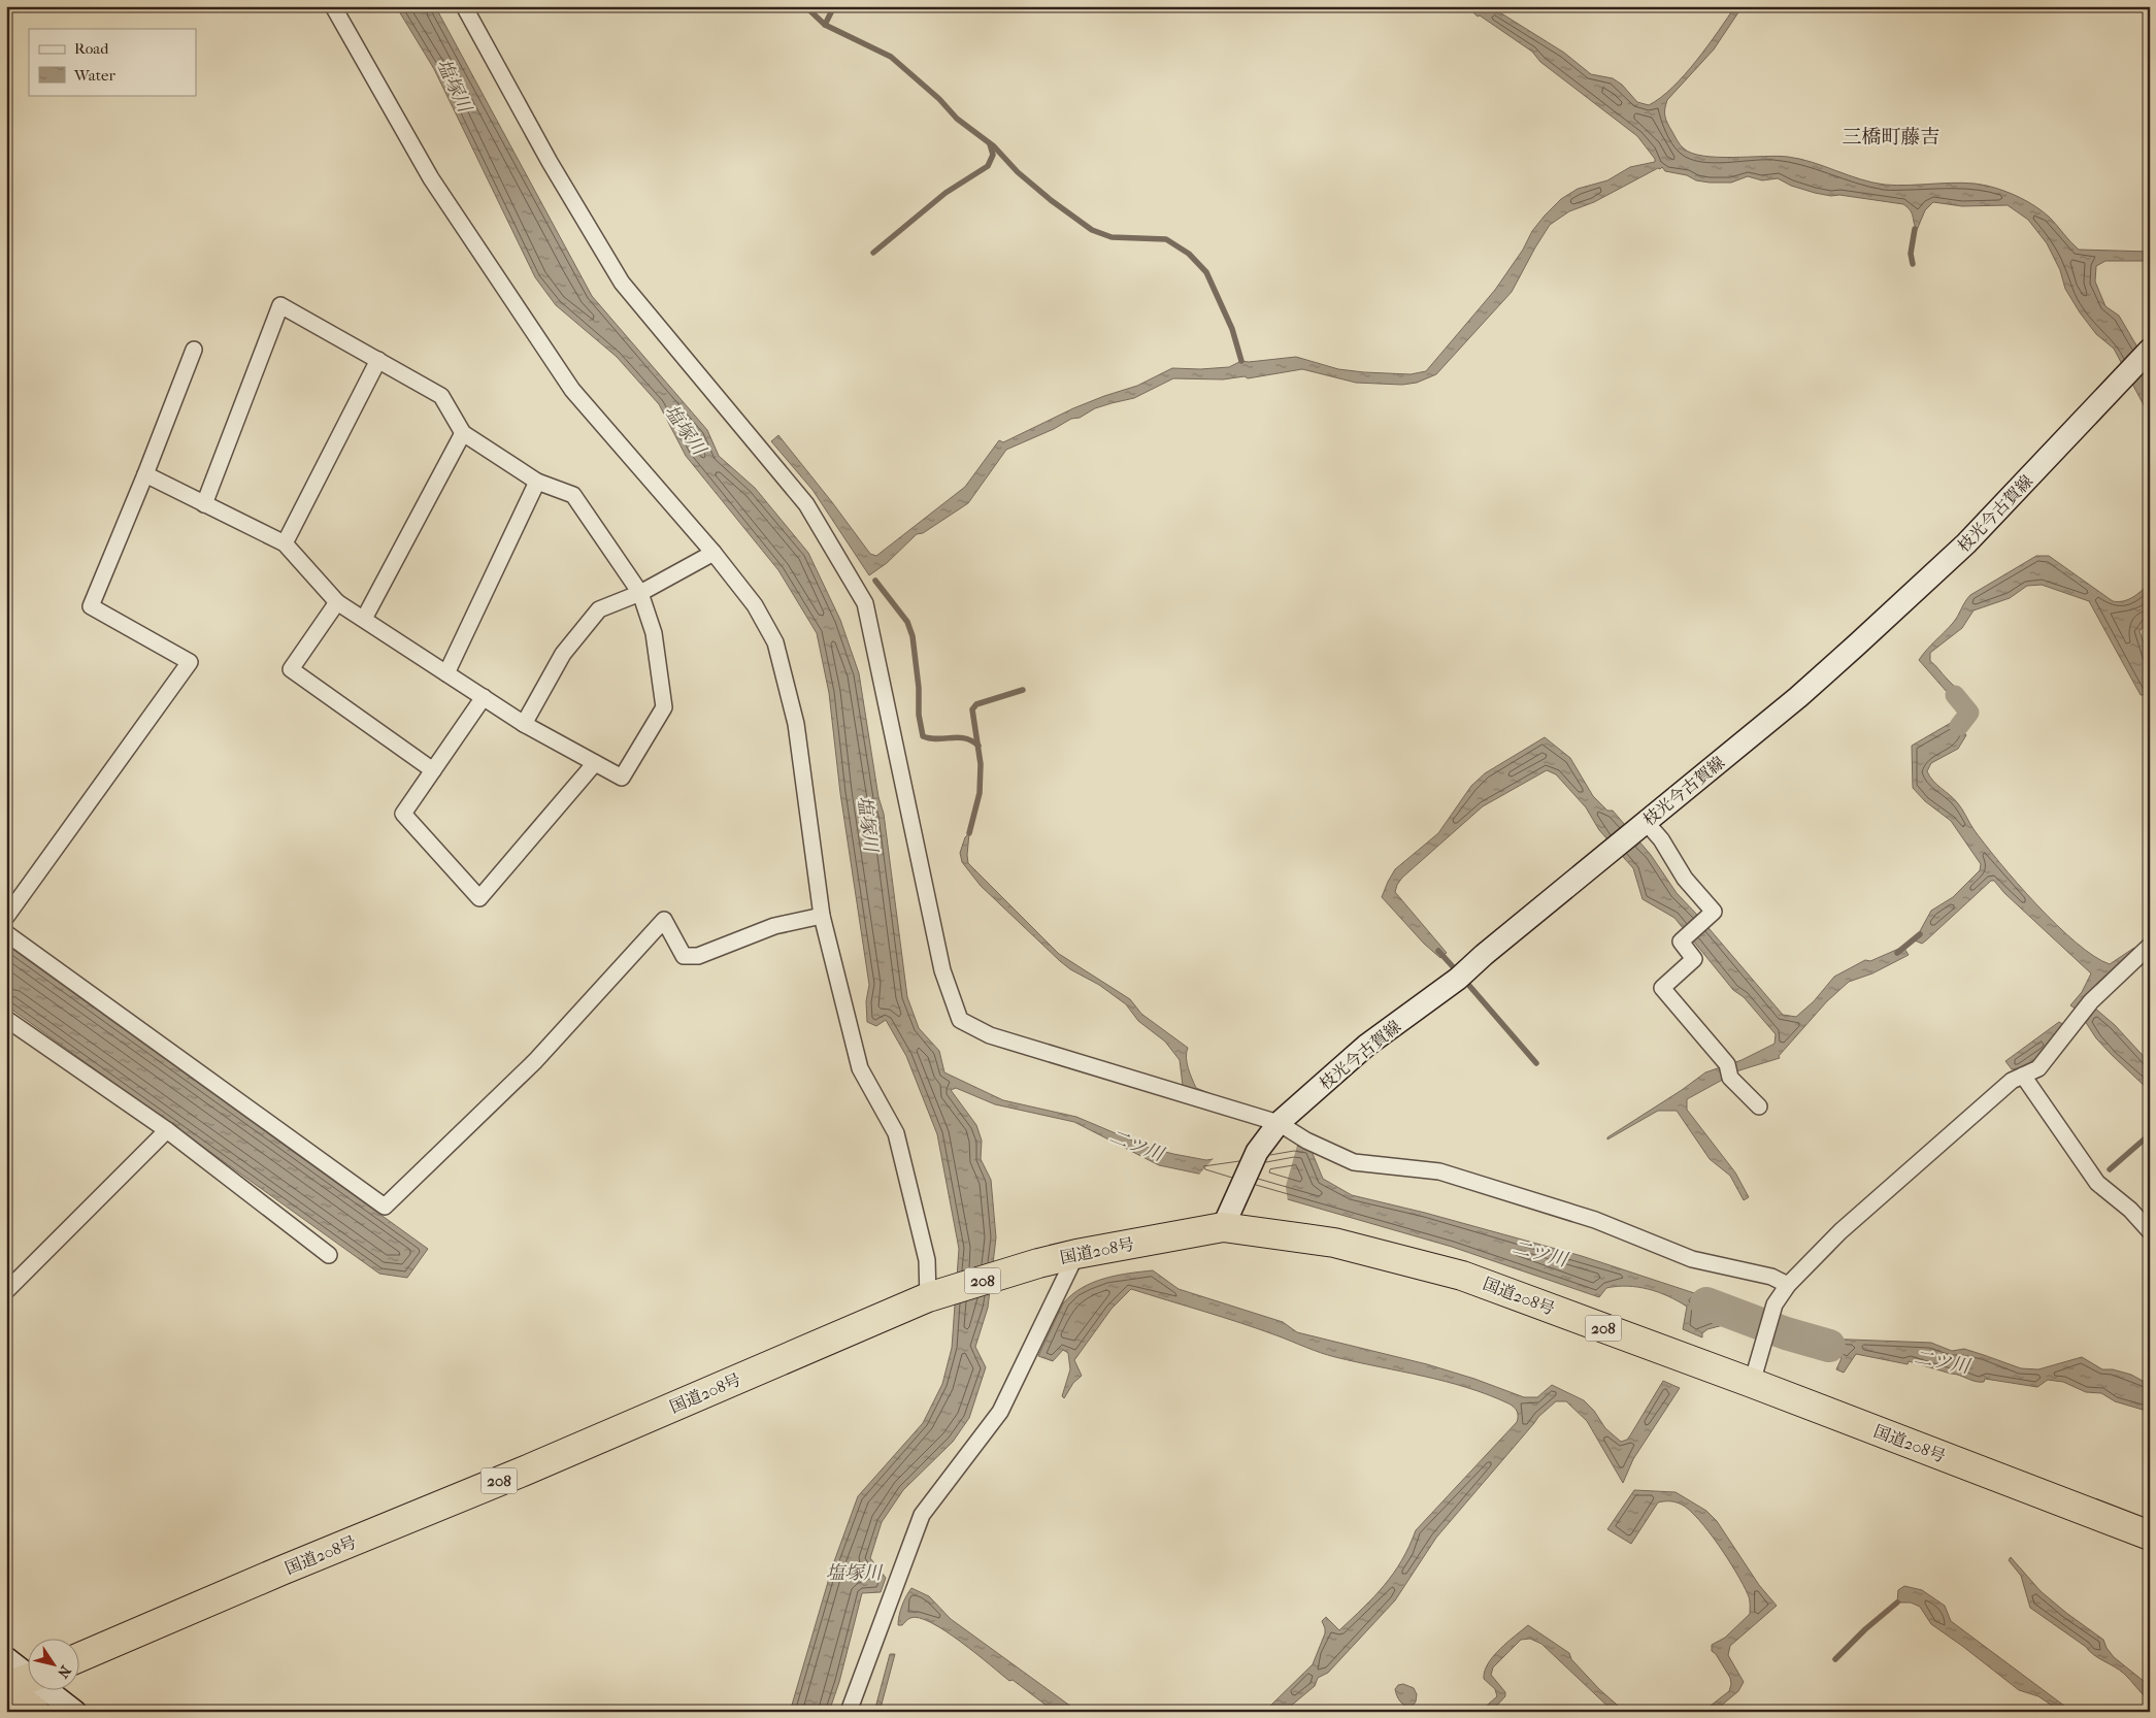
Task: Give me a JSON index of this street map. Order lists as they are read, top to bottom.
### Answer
{
  "streets": {
    "highway": ["国道208号", "208"],
    "main road": ["枝光今古賀線"]
  },
  "crossings": [
    ["枝光今古賀線", "国道208号"]
  ],
  "districts": ["三橋町藤吉"],
  "water": ["塩塚川", "二ツ川"],
  "legend": ["Road", "Water"],
  "north": "bottom right"
}
